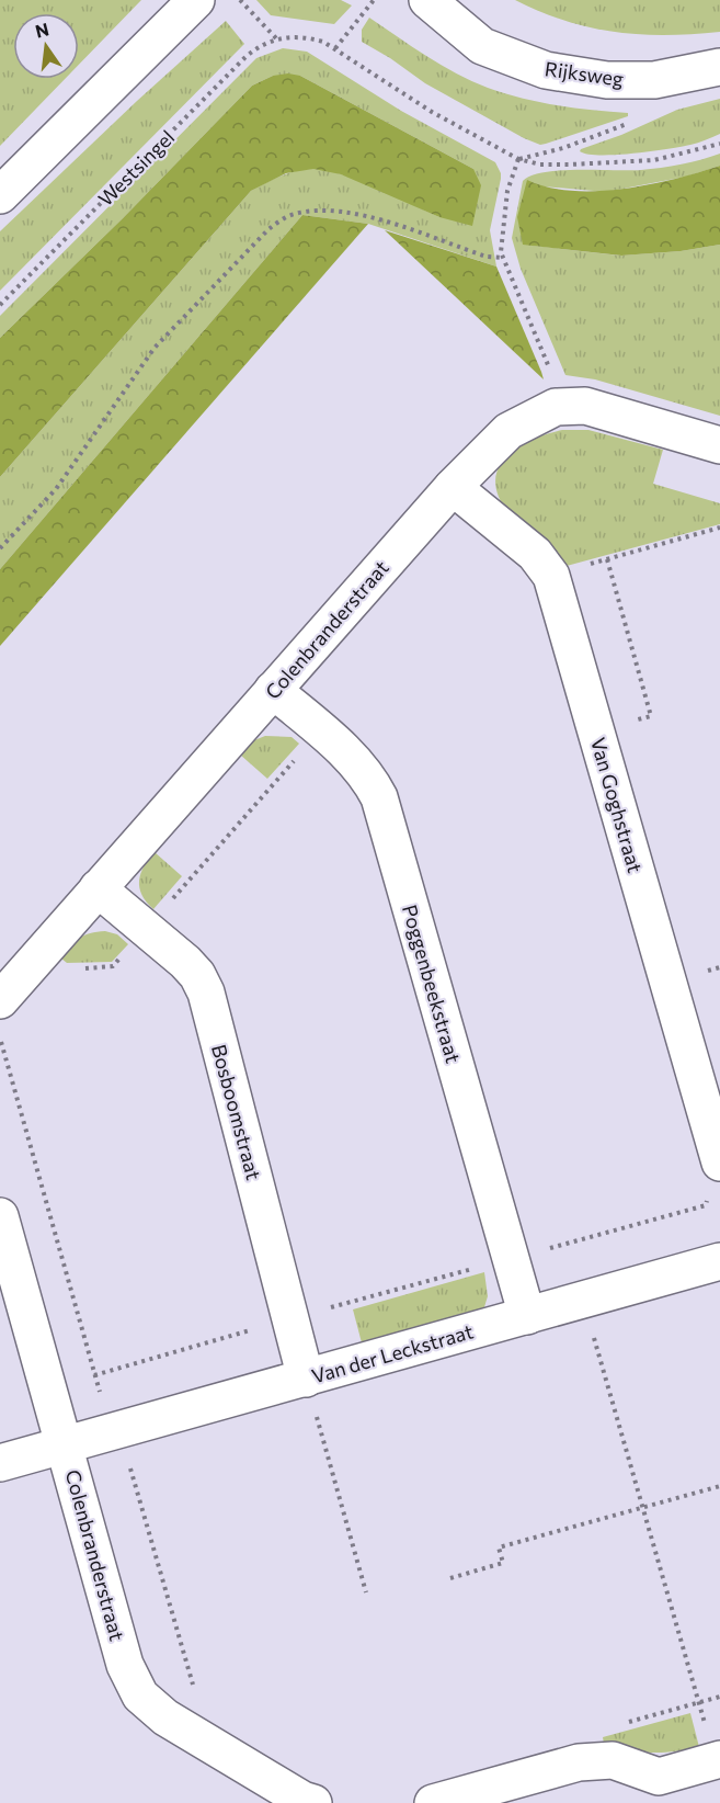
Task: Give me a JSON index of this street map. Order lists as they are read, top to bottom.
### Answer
{
  "streets": {
    "street": [
      "Rijksweg",
      "Colenbranderstraat",
      "Van Goghstraat",
      "Poggenbeekstraat",
      "Bosboomstraat",
      "Van der Leckstraat"
    ],
    "path": ["Westsingel"]
  },
  "crossings": [
    ["Colenbranderstraat", "Van Goghstraat"],
    ["Colenbranderstraat", "Poggenbeekstraat"],
    ["Colenbranderstraat", "Bosboomstraat"],
    ["Colenbranderstraat", "Van der Leckstraat"],
    ["Poggenbeekstraat", "Van der Leckstraat"],
    ["Bosboomstraat", "Van der Leckstraat"]
  ],
  "north": "top"
}
